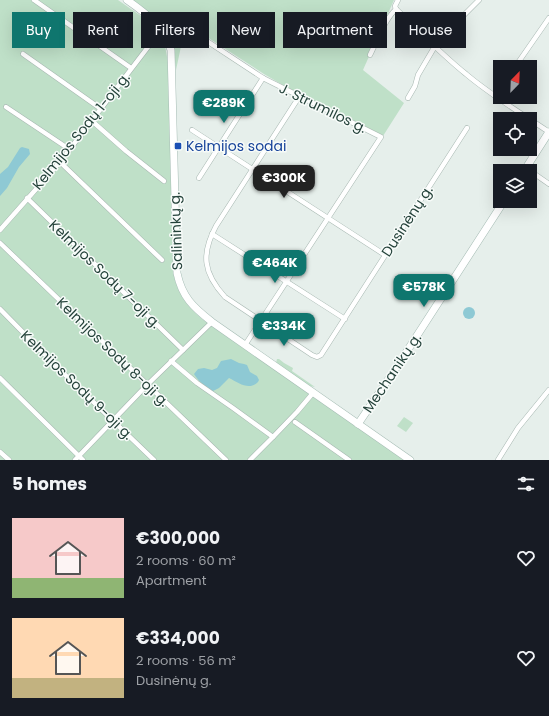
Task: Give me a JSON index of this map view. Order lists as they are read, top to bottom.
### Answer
{
  "streets": {
    "main road": ["Salininkų g.", "Mechanikų g."],
    "street": [
      "J. Strumilos g.",
      "Kelmijos Sodų 1-oji g.",
      "Dusinėnų g.",
      "Kelmijos Sodų 7-oji g.",
      "Kelmijos Sodų 8-oji g.",
      "Kelmijos Sodų 9-oji g."
    ]
  },
  "crossings": [
    ["J. Strumilos g.", "Dusinėnų g."],
    ["Kelmijos Sodų 1-oji g.", "Kelmijos Sodų 7-oji g."],
    ["Salininkų g.", "Mechanikų g."]
  ],
  "places": {
    "transit": ["Kelmijos sodai"]
  },
  "north": "top right",
  "page": {
    "chip": [
      "Buy",
      "Rent",
      "Filters",
      "New",
      "Apartment",
      "House"
    ],
    "price": [
      "€289K",
      "€300K",
      "€464K",
      "€578K",
      "€334K"
    ],
    "heading": "5 homes",
    "list": [
      {
        "name": "€300,000",
        "note": "2 rooms · 60 m² · Apartment"
      },
      {
        "name": "€334,000",
        "note": "2 rooms · 56 m² · Dusinėnų g."
      }
    ]
  }
}
